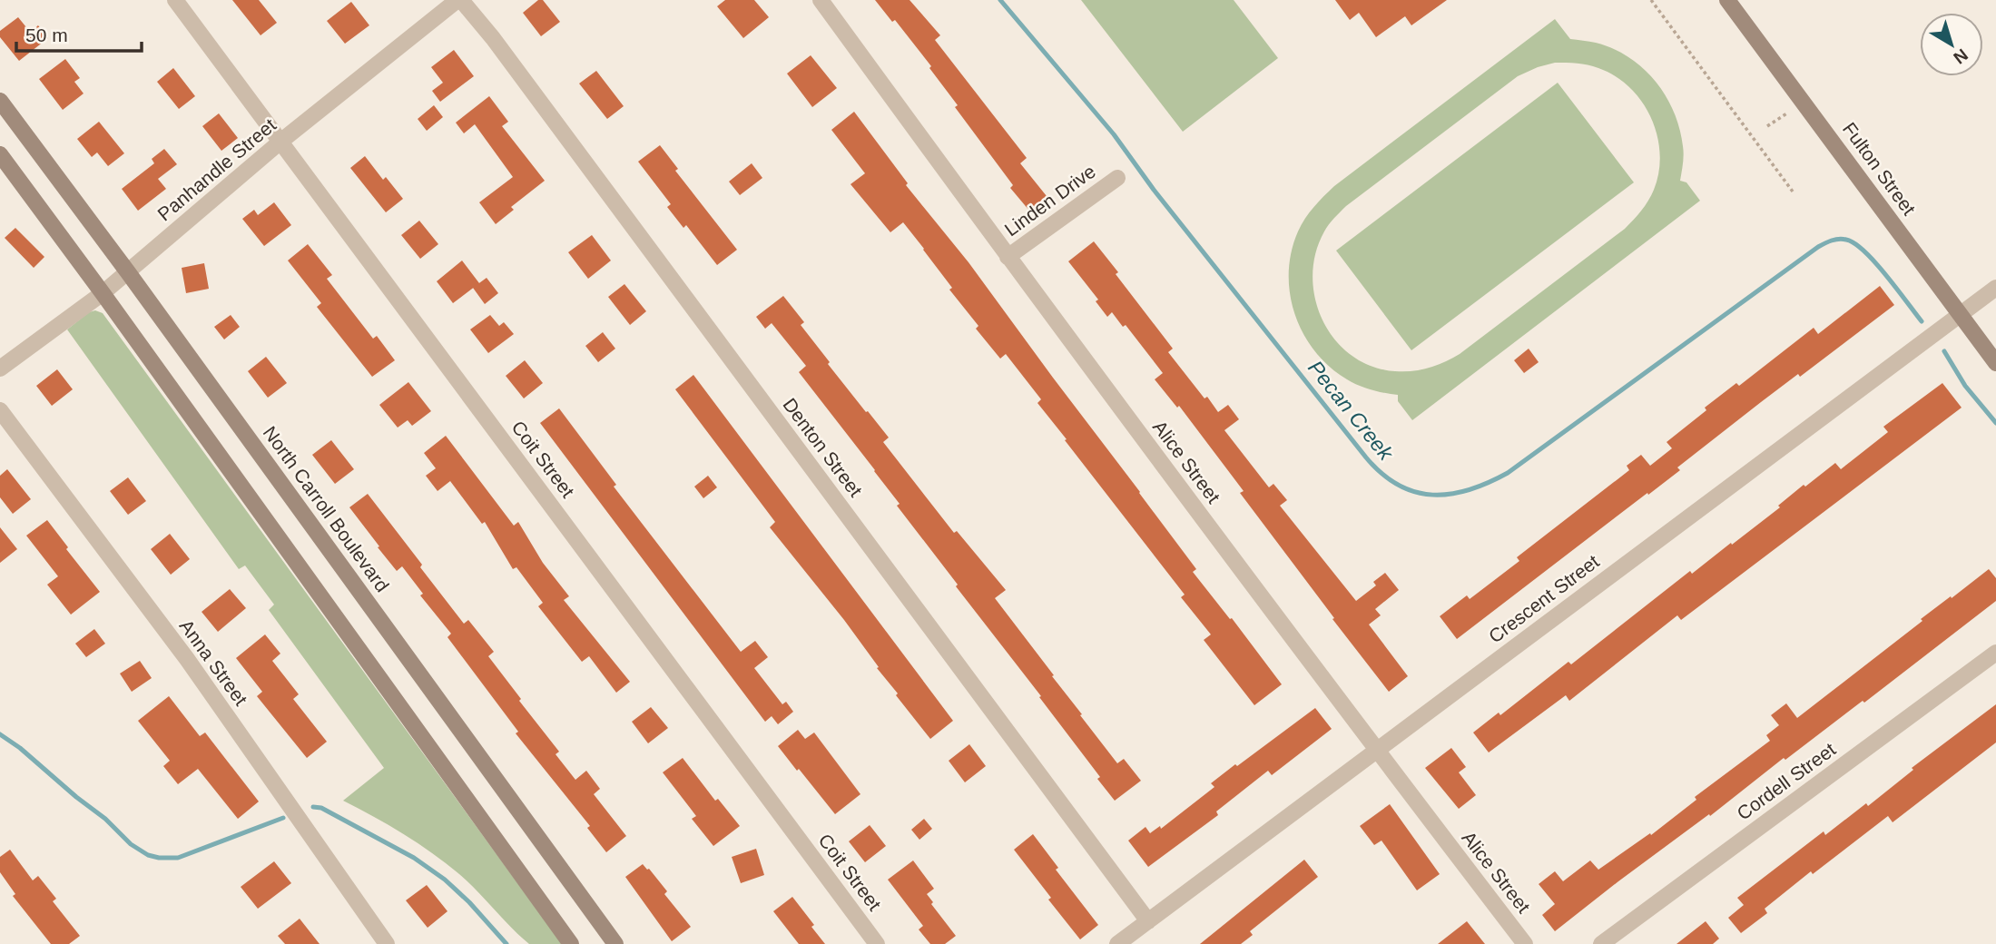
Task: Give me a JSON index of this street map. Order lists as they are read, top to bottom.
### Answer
{
  "streets": {
    "main road": ["Fulton Street", "North Carroll Boulevard"],
    "street": [
      "Panhandle Street",
      "Linden Drive",
      "Denton Street",
      "Coit Street",
      "Alice Street",
      "Crescent Street",
      "Anna Street",
      "Cordell Street"
    ]
  },
  "crossings": [
    ["Fulton Street", "Crescent Street"],
    ["Panhandle Street", "Denton Street"],
    ["Panhandle Street", "Coit Street"],
    ["Panhandle Street", "North Carroll Boulevard"],
    ["Linden Drive", "Alice Street"],
    ["Denton Street", "Crescent Street"],
    ["Alice Street", "Crescent Street"]
  ],
  "water": ["Pecan Creek"],
  "scale_bar": "50 m",
  "north": "bottom right"
}
